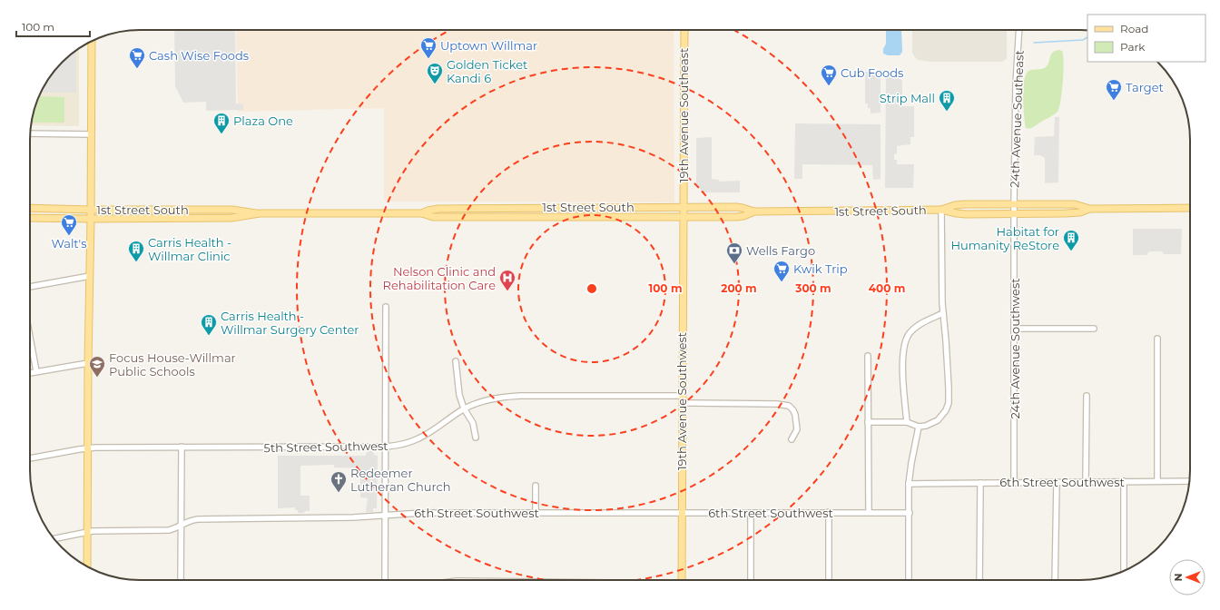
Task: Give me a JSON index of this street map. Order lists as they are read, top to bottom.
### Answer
{
  "streets": {
    "main road": ["19th Avenue Southeast", "1st Street South", "19th Avenue Southwest"],
    "street": [
      "24th Avenue Southeast",
      "24th Avenue Southwest",
      "5th Street Southwest",
      "6th Street Southwest"
    ]
  },
  "crossings": [
    ["19th Avenue Southeast", "1st Street South"],
    ["19th Avenue Southeast", "19th Avenue Southwest"],
    ["24th Avenue Southeast", "1st Street South"],
    ["24th Avenue Southeast", "24th Avenue Southwest"],
    ["1st Street South", "24th Avenue Southwest"],
    ["1st Street South", "19th Avenue Southwest"],
    ["24th Avenue Southwest", "6th Street Southwest"],
    ["19th Avenue Southwest", "5th Street Southwest"],
    ["19th Avenue Southwest", "6th Street Southwest"]
  ],
  "places": {
    "supermarket": [
      "Uptown Willmar",
      "Cash Wise Foods",
      "Cub Foods",
      "Target",
      "Walt's",
      "Kwik Trip"
    ],
    "theatre": ["Golden Ticket Kandi 6"],
    "building": [
      "Strip Mall",
      "Plaza One",
      "Habitat for Humanity ReStore",
      "Carris Health - Willmar Clinic",
      "Carris Health - Willmar Surgery Center"
    ],
    "bank": ["Wells Fargo"],
    "hospital": ["Nelson Clinic and Rehabilitation Care"],
    "school or university": ["Focus House-Willmar Public Schools"],
    "church": ["Redeemer Lutheran Church"]
  },
  "legend": ["Road", "Park"],
  "scale_bar": "100 m",
  "north": "left",
  "rings": [
    "100 m",
    "200 m",
    "300 m",
    "400 m"
  ]
}
